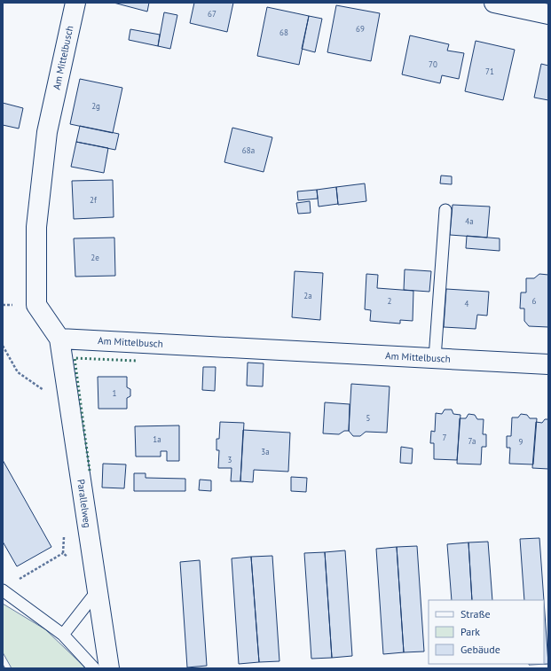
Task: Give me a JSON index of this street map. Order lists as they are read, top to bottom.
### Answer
{
  "streets": {
    "street": ["Am Mittelbusch", "Parallelweg"]
  },
  "crossings": [
    ["Am Mittelbusch", "Parallelweg"]
  ],
  "house_numbers": [
    "67",
    "69",
    "68",
    "70",
    "71",
    "2g",
    "68a",
    "2f",
    "4a",
    "2e",
    "2a",
    "2",
    "6",
    "4",
    "1",
    "5",
    "7",
    "1a",
    "7a",
    "9",
    "3a",
    "3"
  ],
  "legend": ["Straße", "Park", "Gebäude"]
}
